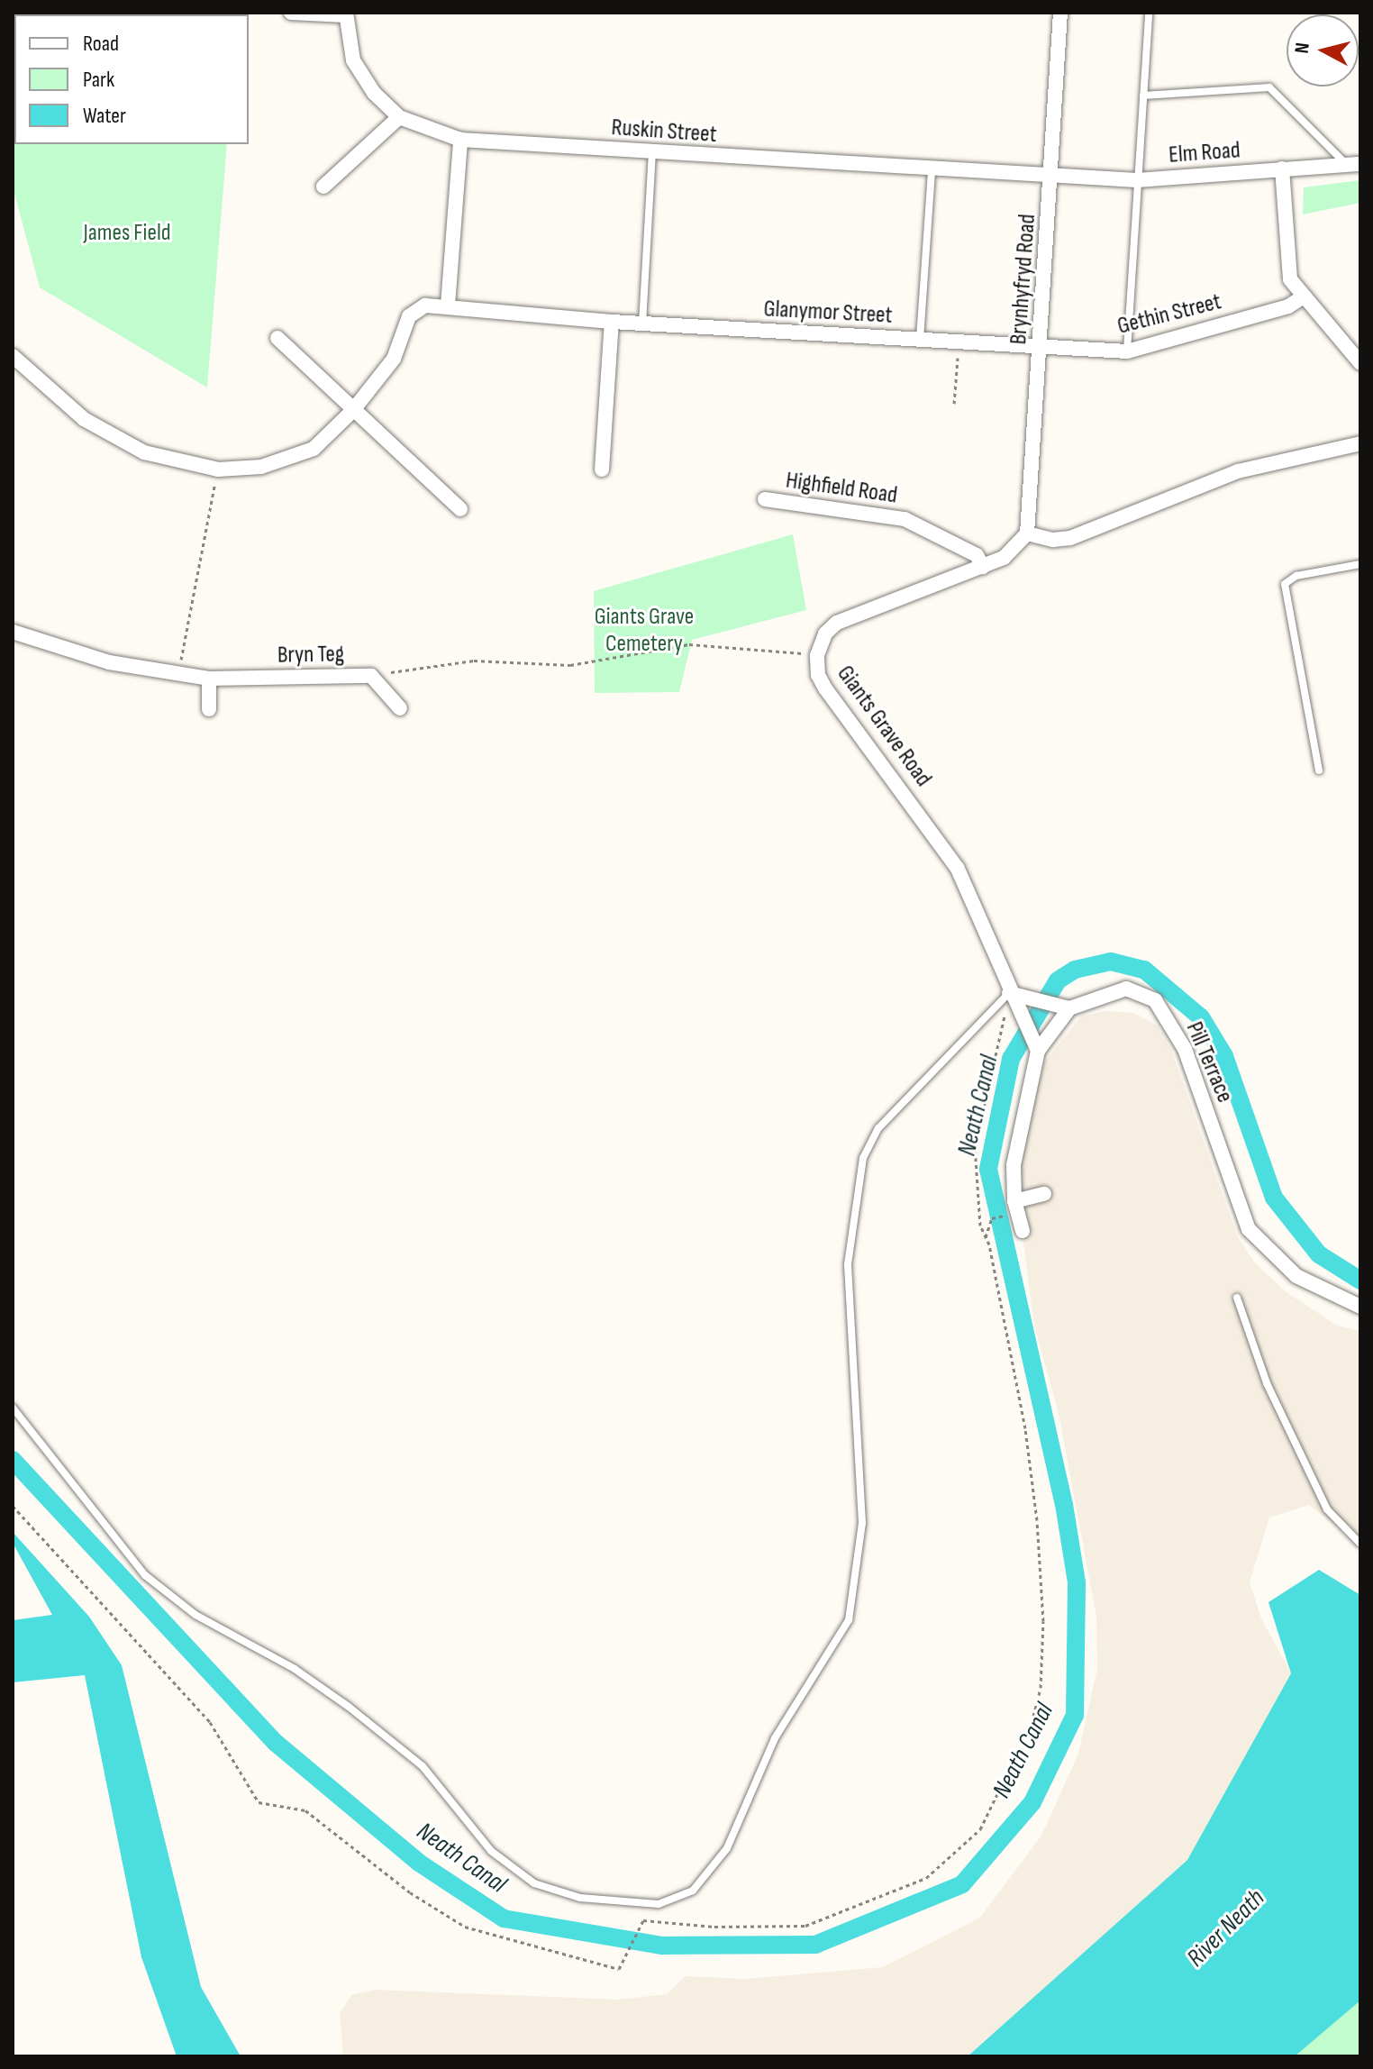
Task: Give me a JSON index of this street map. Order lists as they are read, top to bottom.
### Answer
{
  "streets": {
    "street": [
      "Ruskin Street",
      "Elm Road",
      "Brynhyfryd Road",
      "Glanymor Street",
      "Gethin Street",
      "Highfield Road",
      "Bryn Teg",
      "Giants Grave Road",
      "Pill Terrace"
    ]
  },
  "crossings": [
    ["Ruskin Street", "Elm Road"],
    ["Ruskin Street", "Brynhyfryd Road"],
    ["Elm Road", "Brynhyfryd Road"],
    ["Brynhyfryd Road", "Glanymor Street"],
    ["Brynhyfryd Road", "Gethin Street"],
    ["Brynhyfryd Road", "Giants Grave Road"],
    ["Glanymor Street", "Gethin Street"],
    ["Highfield Road", "Giants Grave Road"]
  ],
  "water": ["Neath Canal", "River Neath"],
  "parks": ["James Field", "Giants Grave Cemetery"],
  "legend": ["Road", "Park", "Water"],
  "north": "left"
}
